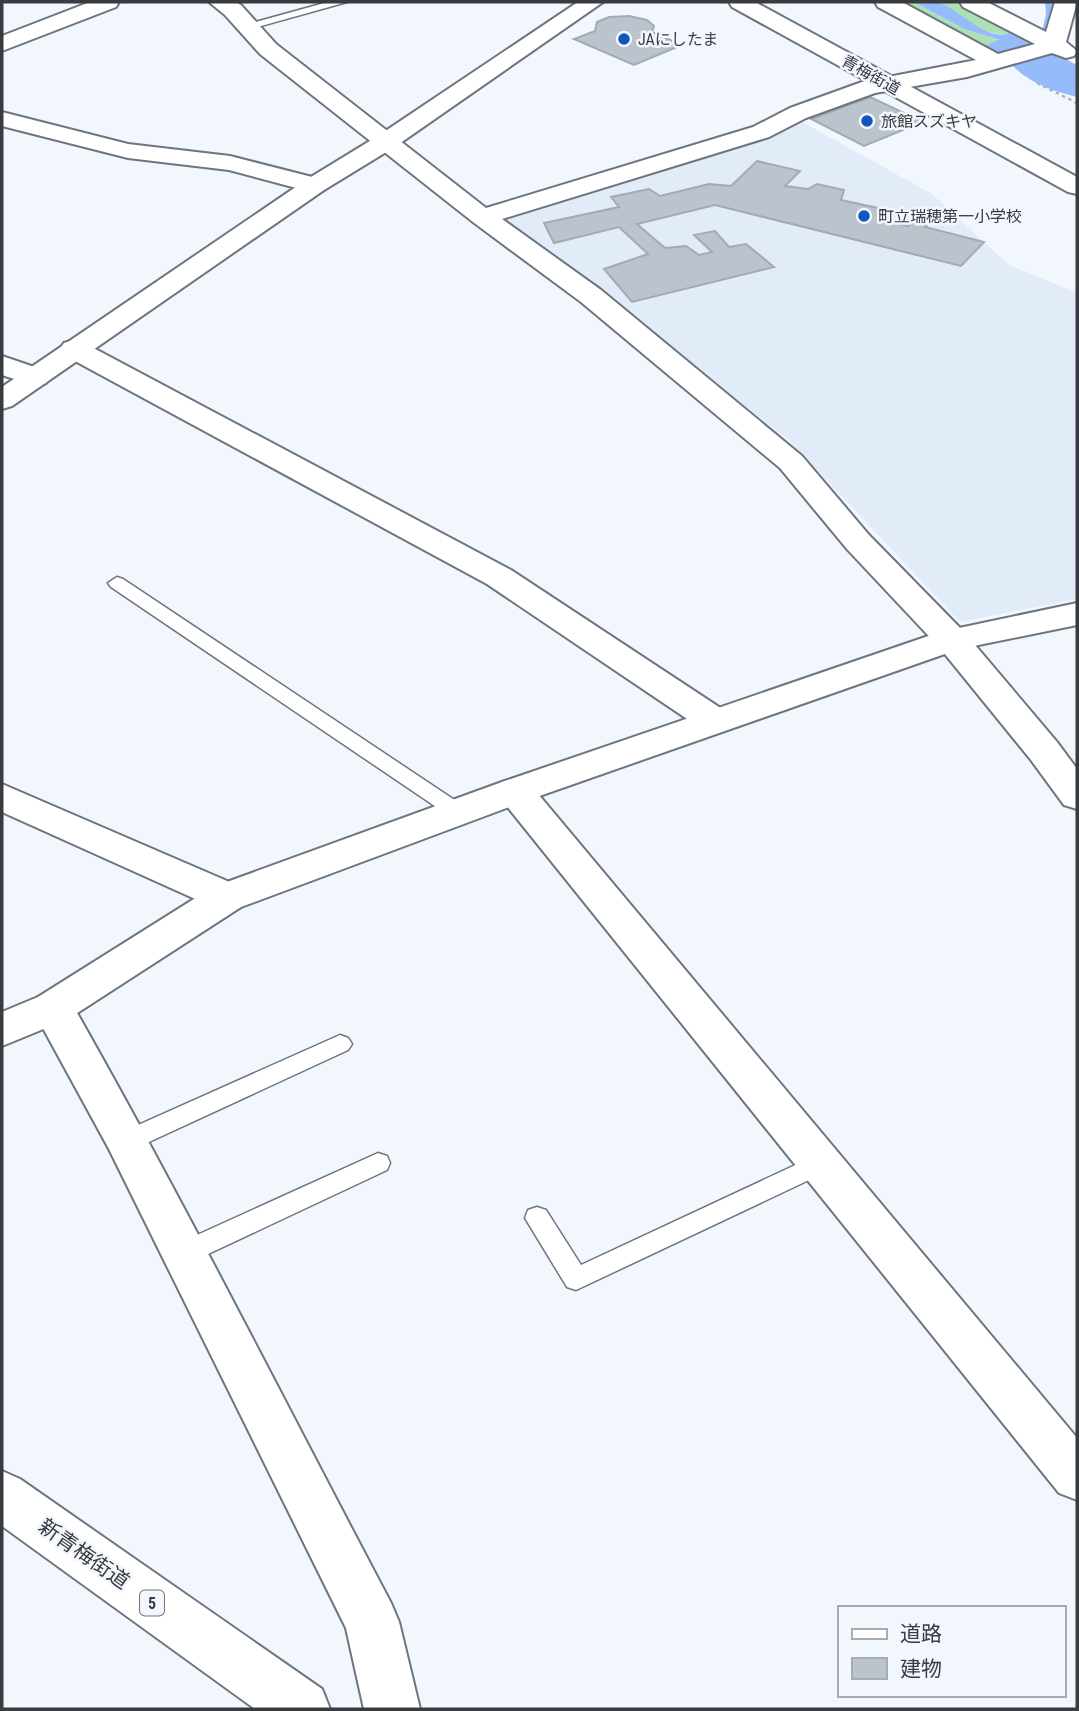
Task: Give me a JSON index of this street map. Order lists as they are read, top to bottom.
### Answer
{
  "streets": {
    "street": ["青梅街道", "新青梅街道", "5"]
  },
  "places": ["JAにしたま", "旅館スズキヤ", "町立瑞穂第一小学校"],
  "legend": ["道路", "建物"]
}
